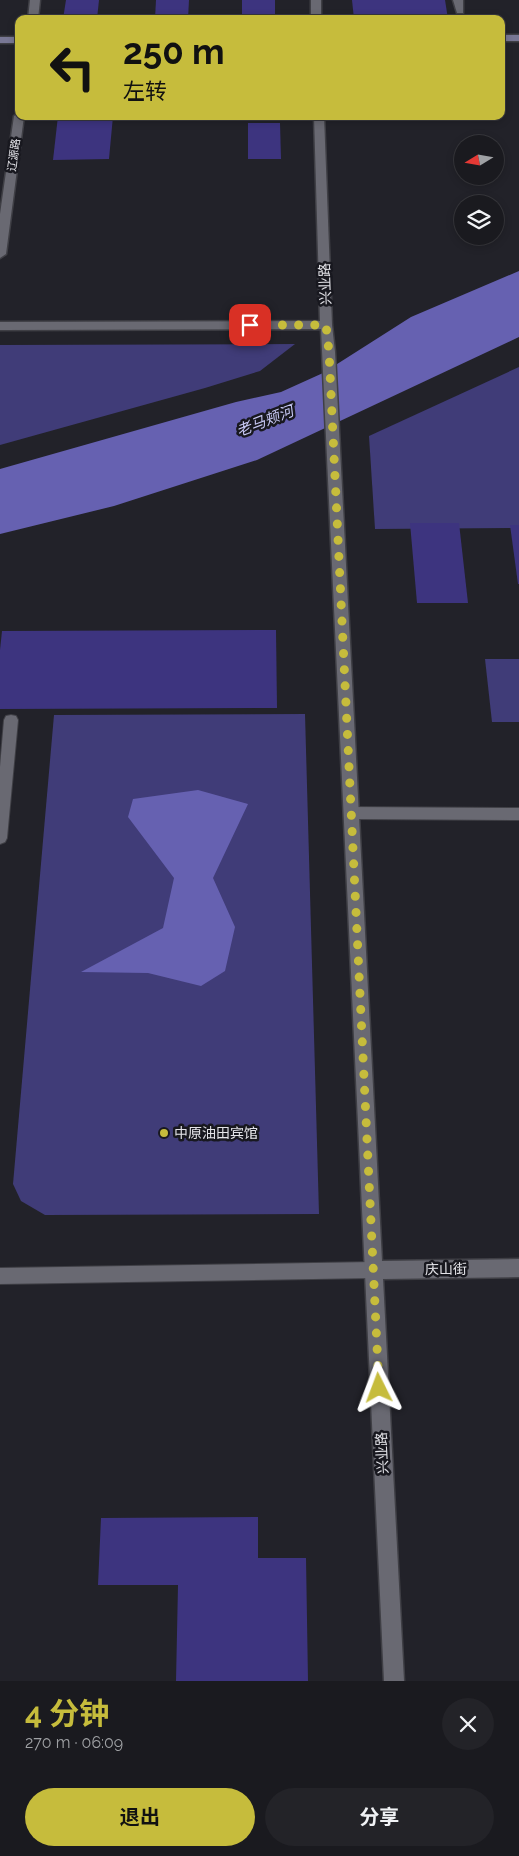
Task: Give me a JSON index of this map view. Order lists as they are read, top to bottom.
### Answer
{
  "streets": {
    "street": ["辽源路", "兴业路", "庆山街"]
  },
  "crossings": [
    ["兴业路", "庆山街"]
  ],
  "water": ["老马颊河"],
  "places": ["中原油田宾馆"],
  "north": "left",
  "page": {
    "turn": ["250 m", "左转"],
    "heading": ["4 分钟", "270 m · 06:09"],
    "buttons": ["退出", "分享"]
  }
}
